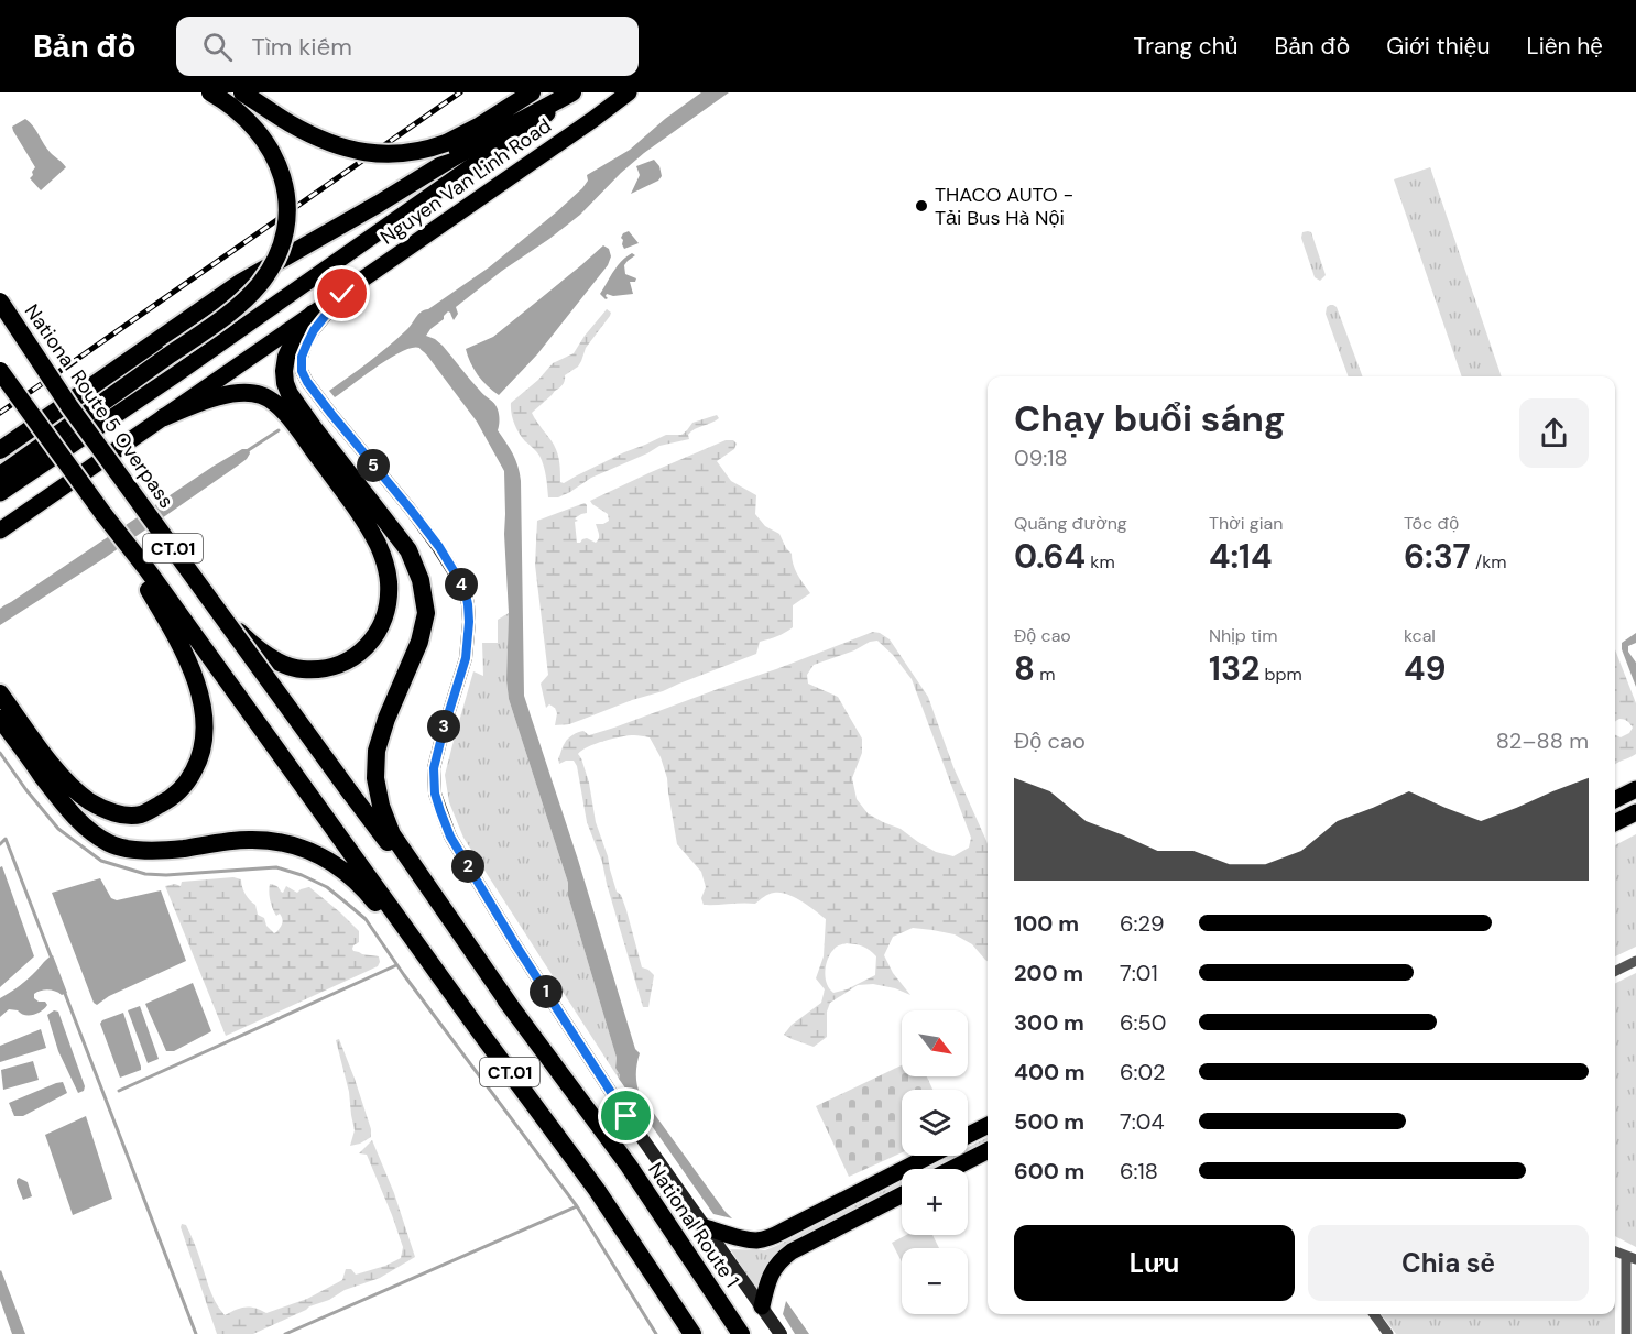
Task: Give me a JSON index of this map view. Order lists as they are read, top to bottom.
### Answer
{
  "streets": {
    "highway": ["National Route 5 Overpass", "CT.01", "National Route 1"],
    "main road": ["Nguyen Van Linh Road"]
  },
  "crossings": [
    ["National Route 5 Overpass", "National Route 1"]
  ],
  "places": ["THACO AUTO - Tải Bus Hà Nội"],
  "north": "bottom right",
  "page": {
    "header": "Bản đồ",
    "search": "Tìm kiếm",
    "nav": [
      "Trang chủ",
      "Bản đồ",
      "Giới thiệu",
      "Liên hệ"
    ],
    "heading": ["Chạy buổi sáng", "09:18"],
    "pins": [
      "5",
      "4",
      "3",
      "2",
      "1"
    ],
    "stats": [
      ["Quãng đường", "0.64 km"],
      ["Thời gian", "4:14"],
      ["Tốc độ", "6:37 /km"],
      ["Độ cao", "8 m"],
      ["Nhịp tim", "132 bpm"],
      ["kcal", "49"]
    ],
    "chart": ["Độ cao", "82–88 m"],
    "list": [
      {
        "name": "100 m",
        "note": "6:29"
      },
      {
        "name": "200 m",
        "note": "7:01"
      },
      {
        "name": "300 m",
        "note": "6:50"
      },
      {
        "name": "400 m",
        "note": "6:02"
      },
      {
        "name": "500 m",
        "note": "7:04"
      },
      {
        "name": "600 m",
        "note": "6:18"
      }
    ],
    "map_buttons": ["+", "−"],
    "buttons": ["Lưu", "Chia sẻ"]
  }
}
